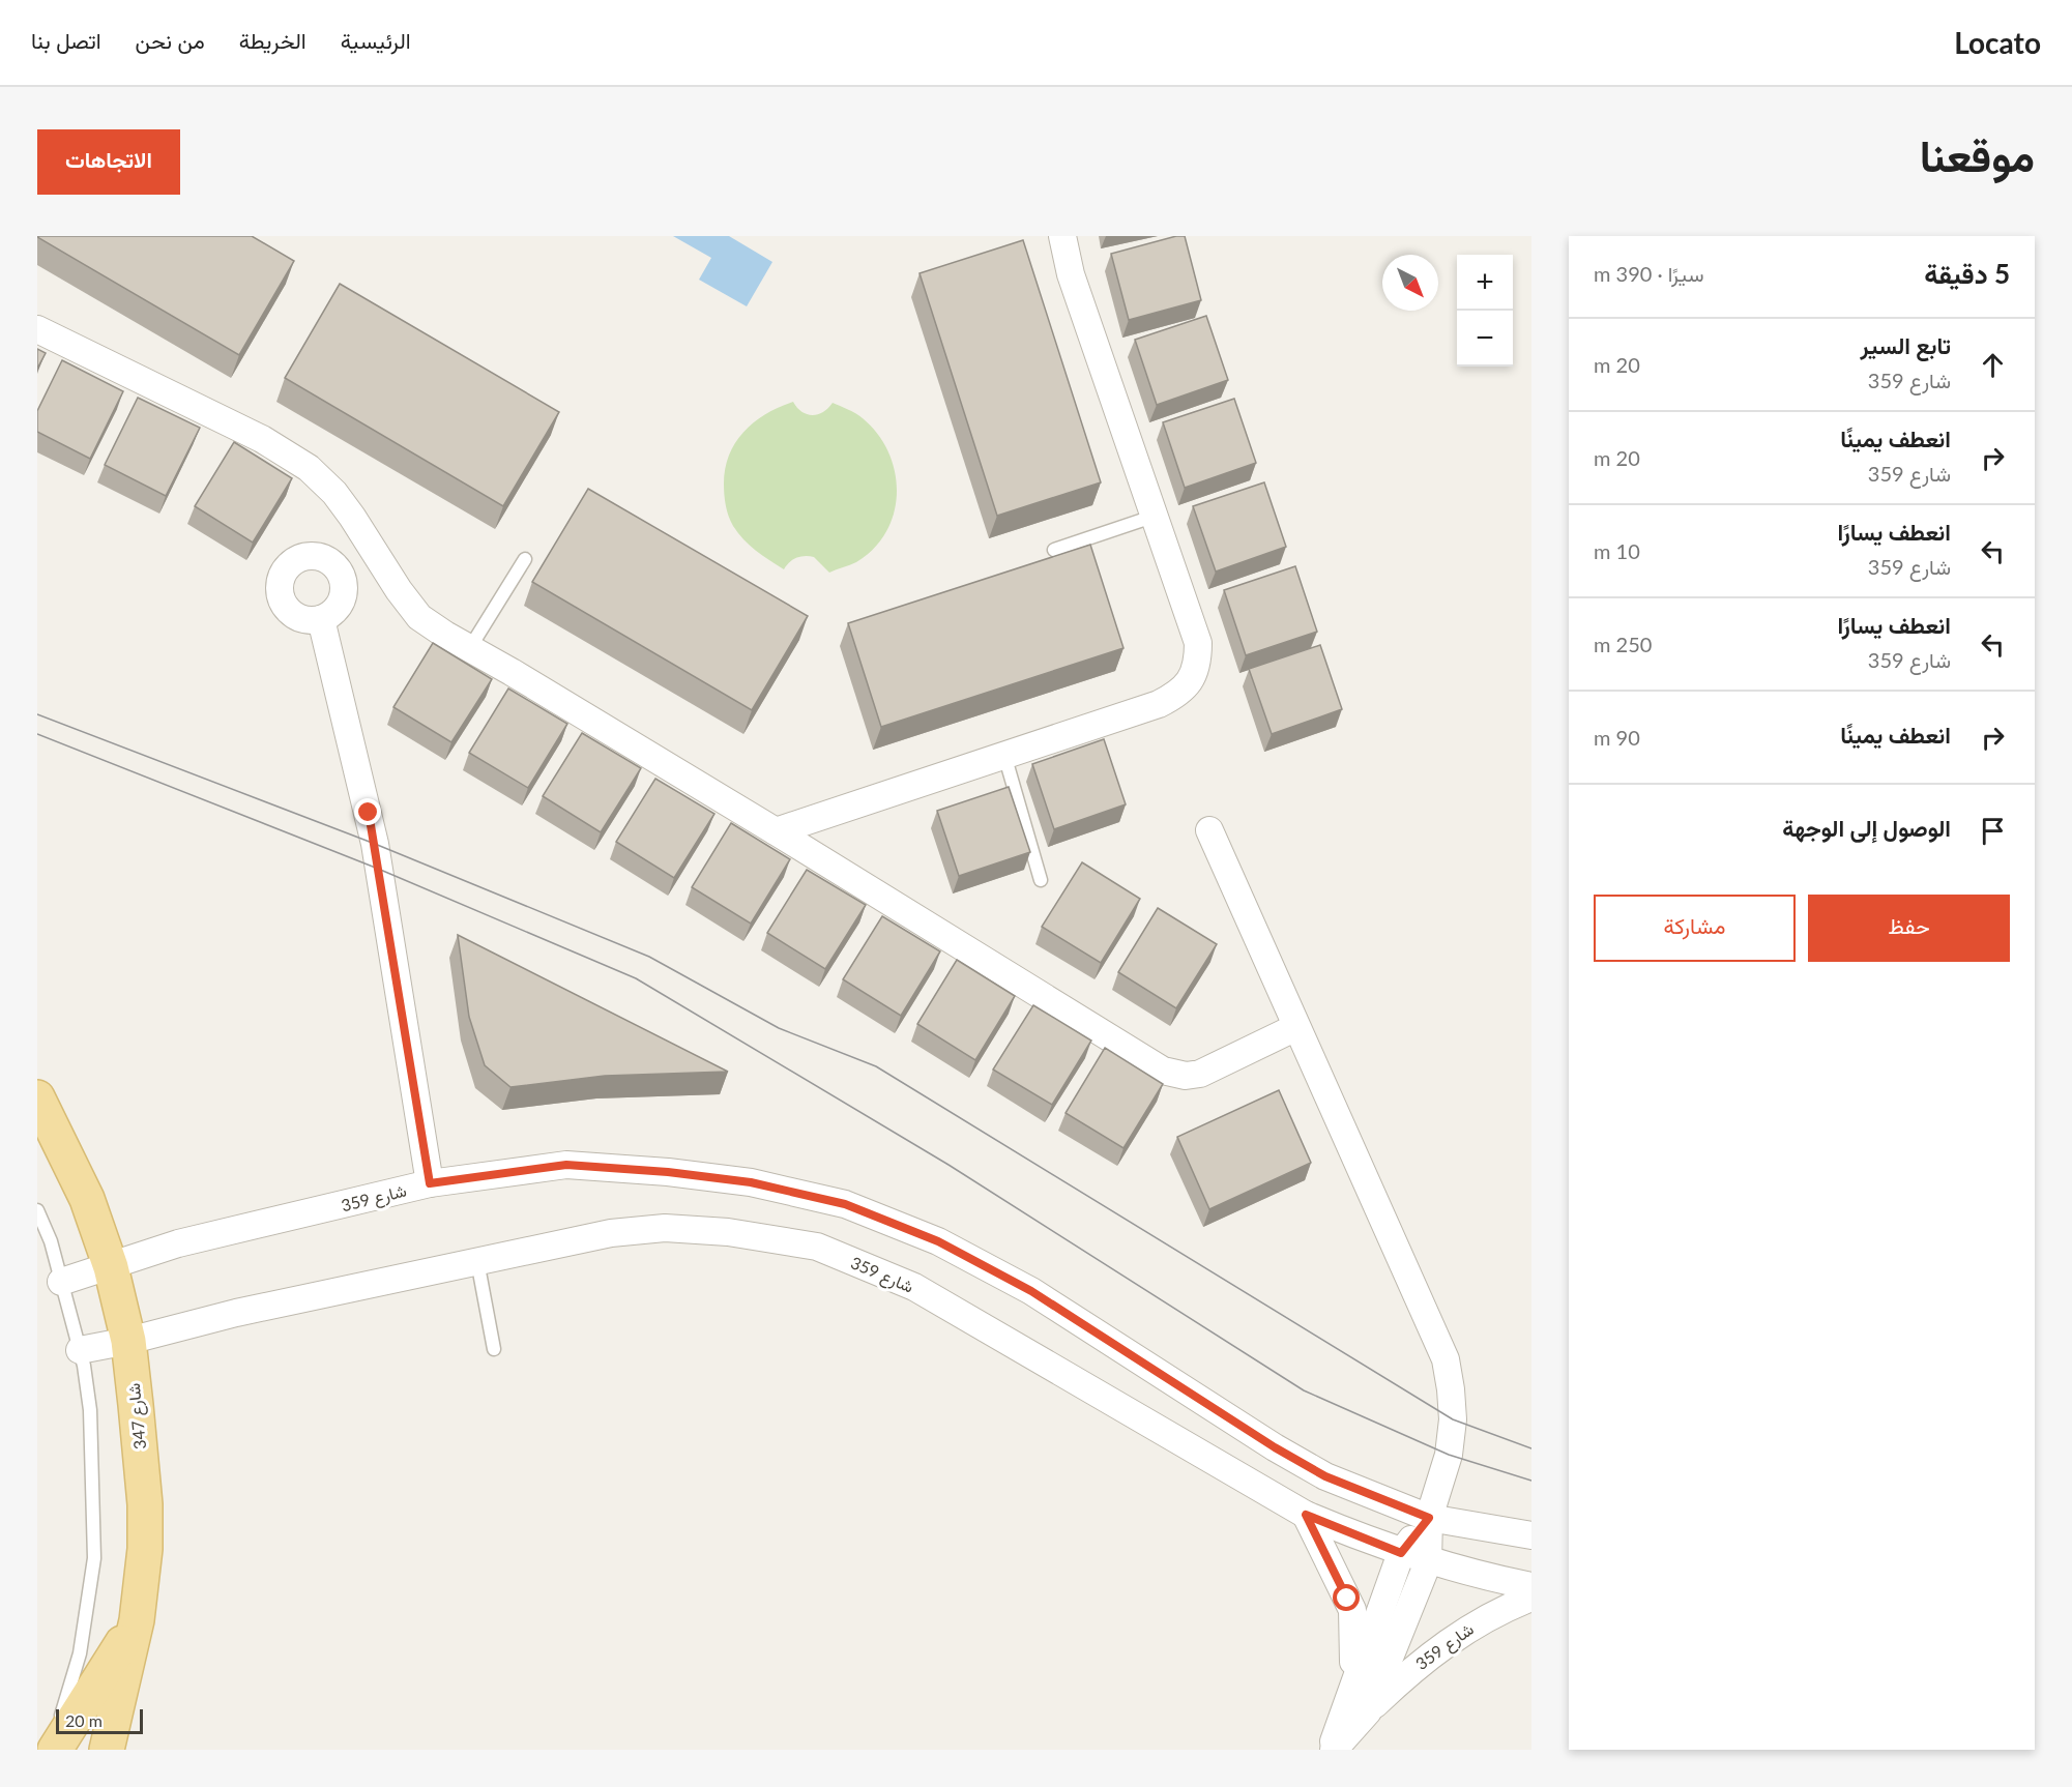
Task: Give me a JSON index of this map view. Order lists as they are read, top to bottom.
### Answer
{
  "streets": {
    "main road": ["شارع 347"],
    "street": ["شارع 359"]
  },
  "crossings": [
    ["شارع 359", "شارع 347"]
  ],
  "scale_bar": "20 m",
  "north": "bottom right",
  "page": {
    "header": "Locato",
    "nav": [
      "الرئيسية",
      "الخريطة",
      "من نحن",
      "اتصل بنا"
    ],
    "title": "موقعنا",
    "buttons": [
      "الاتجاهات",
      ["حفظ", "مشاركة"]
    ],
    "heading": ["5 دقيقة", "سيرًا · 390 m"],
    "map_buttons": ["+", "−"],
    "list": [
      ["تابع السير", "شارع 359", "20 m"],
      ["انعطف يمينًا", "شارع 359", "20 m"],
      ["انعطف يسارًا", "شارع 359", "10 m"],
      ["انعطف يسارًا", "شارع 359", "250 m"],
      ["انعطف يمينًا", "90 m"],
      "الوصول إلى الوجهة"
    ],
    "scale": "20 m"
  }
}
